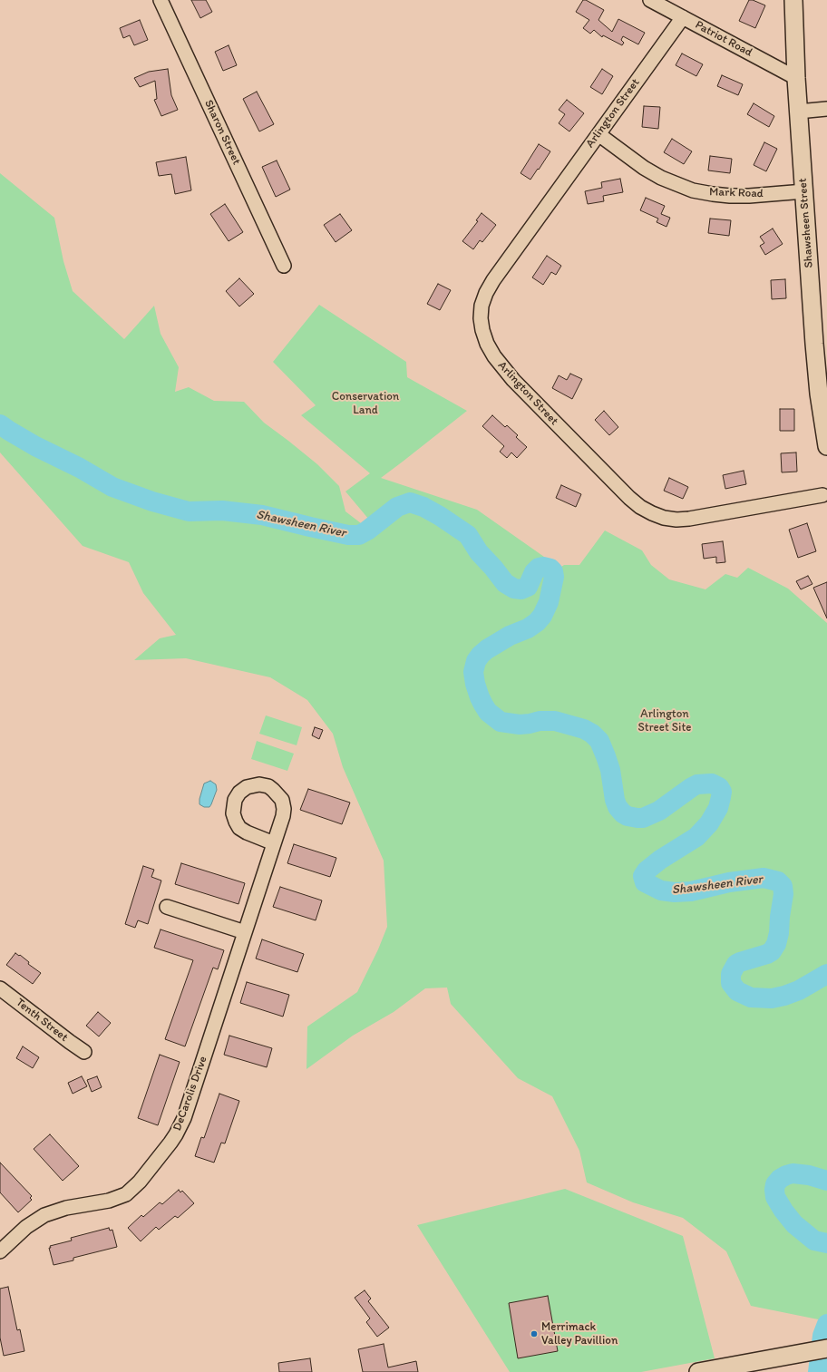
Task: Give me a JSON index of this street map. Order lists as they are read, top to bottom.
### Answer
{
  "streets": {
    "main road": ["Shawsheen Street"],
    "street": [
      "Patriot Road",
      "Arlington Street",
      "Sharon Street",
      "Mark Road",
      "Tenth Street",
      "DeCarolis Drive"
    ]
  },
  "crossings": [
    ["Patriot Road", "Arlington Street"],
    ["Patriot Road", "Shawsheen Street"],
    ["Arlington Street", "Mark Road"],
    ["Mark Road", "Shawsheen Street"]
  ],
  "water": ["Shawsheen River"],
  "parks": ["Conservation Land", "Arlington Street Site"],
  "places": ["Merrimack Valley Pavillion"]
}
